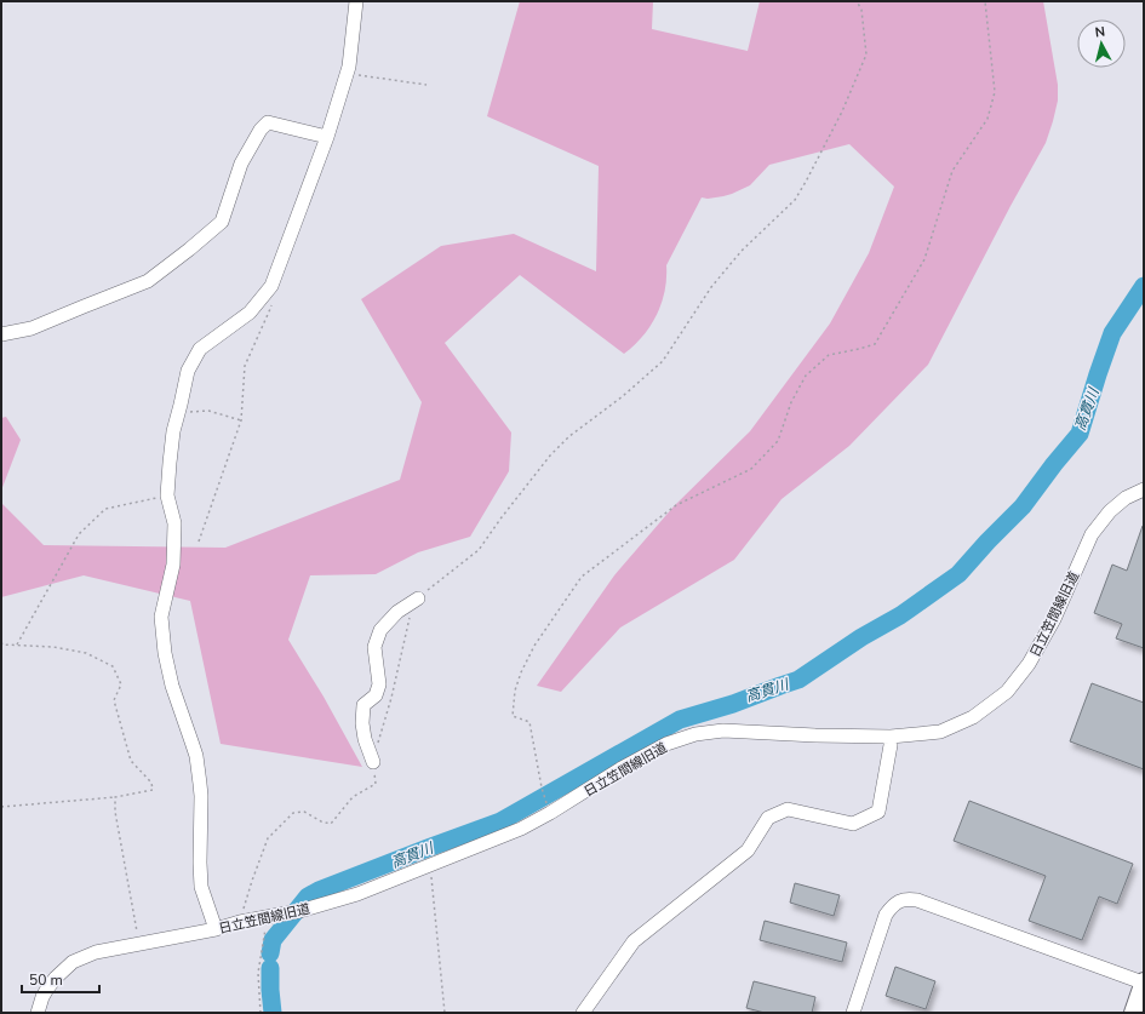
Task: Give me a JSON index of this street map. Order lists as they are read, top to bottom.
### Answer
{
  "streets": {
    "street": ["日立笠間線旧道"]
  },
  "water": ["高貫川"],
  "scale_bar": "50 m",
  "north": "top"
}
